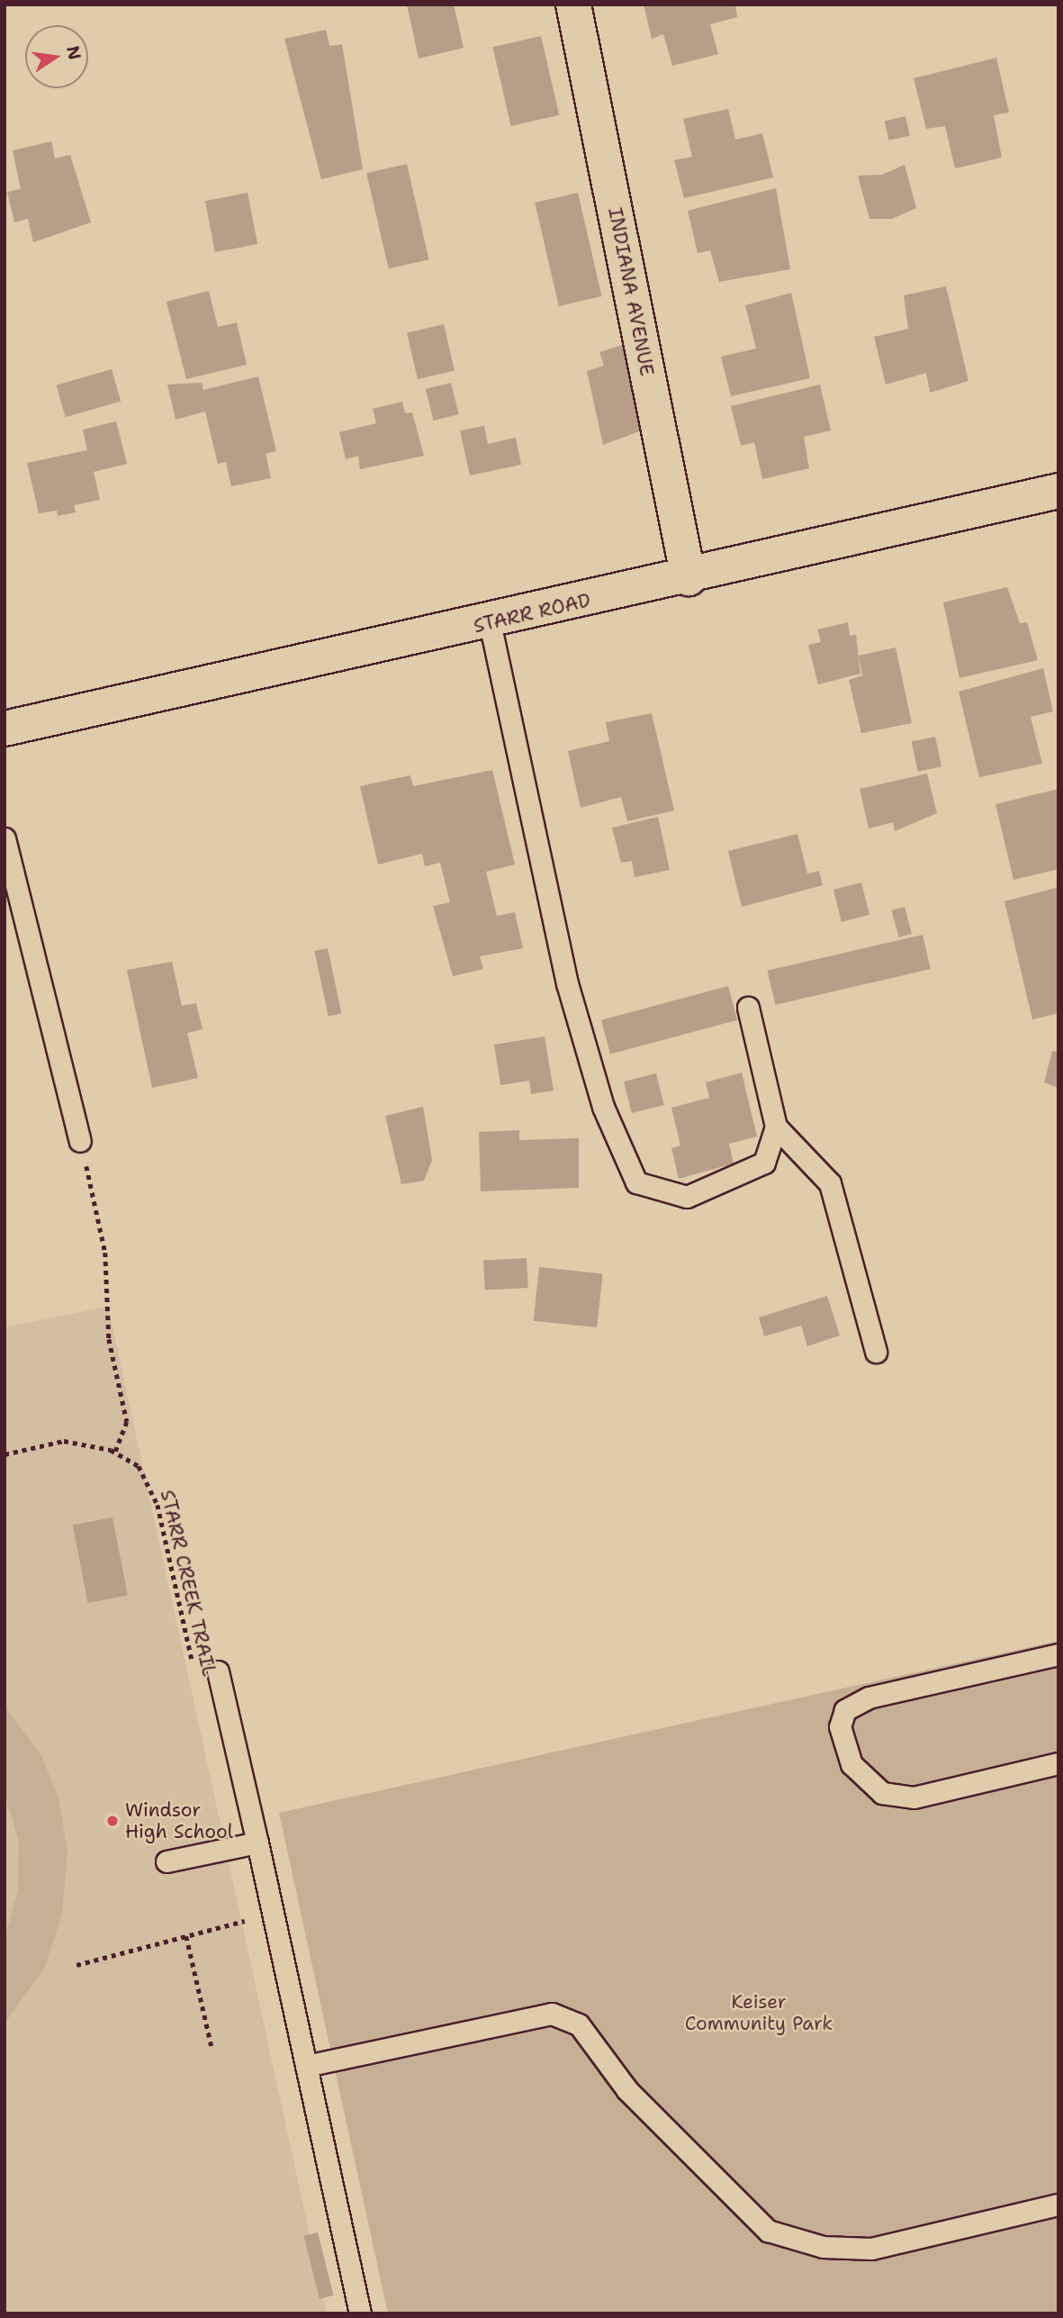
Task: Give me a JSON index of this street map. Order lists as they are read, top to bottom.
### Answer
{
  "streets": {
    "street": ["INDIANA AVENUE", "STARR ROAD"],
    "path": ["STARR CREEK TRAIL"]
  },
  "crossings": [
    ["INDIANA AVENUE", "STARR ROAD"]
  ],
  "parks": ["Keiser Community Park"],
  "places": ["Windsor High School"],
  "north": "right"
}
